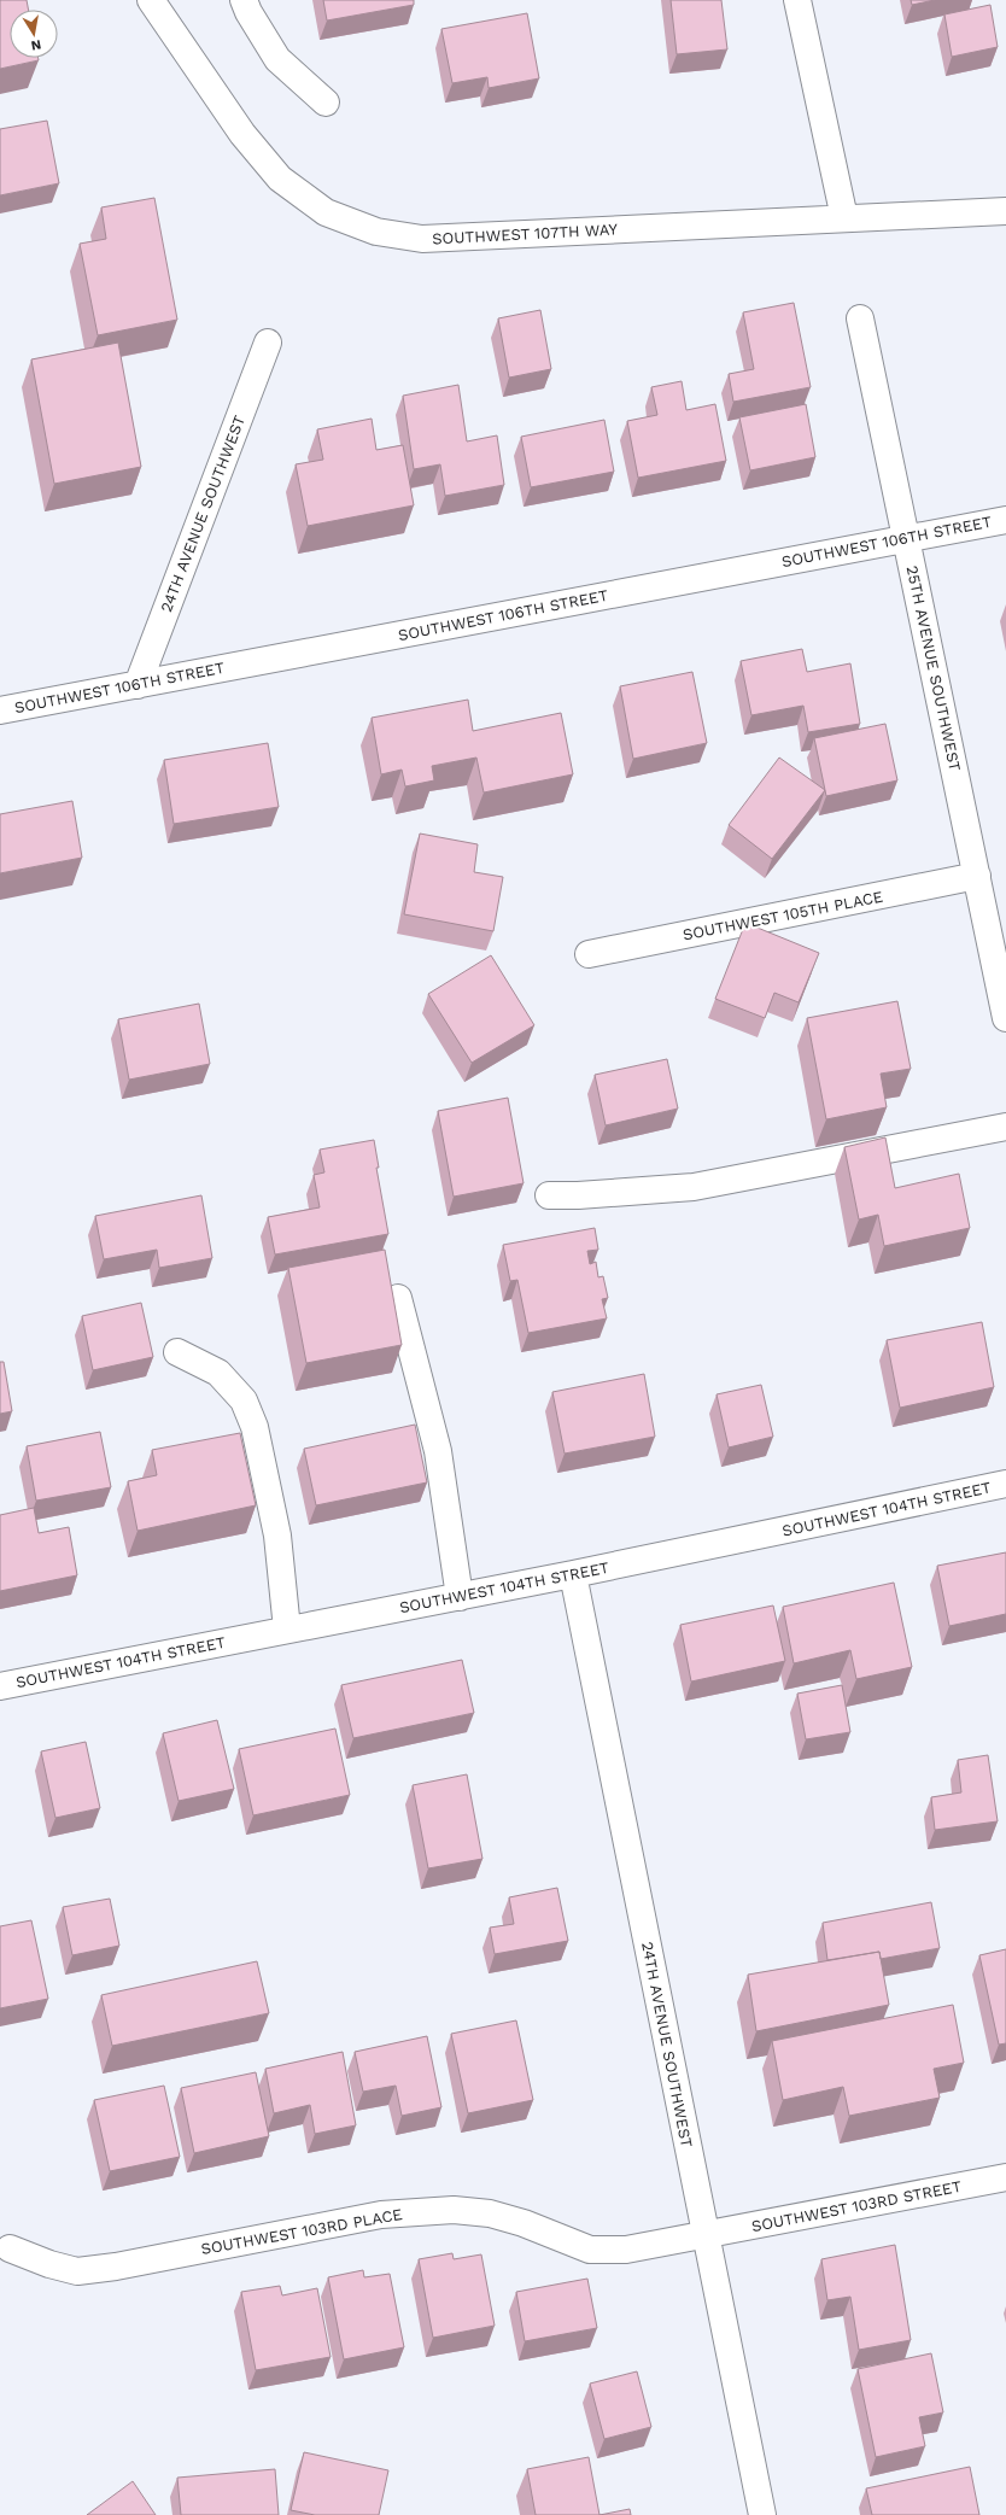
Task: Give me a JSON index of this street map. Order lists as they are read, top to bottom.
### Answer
{
  "streets": {
    "street": [
      "SOUTHWEST 107TH WAY",
      "24TH AVENUE SOUTHWEST",
      "SOUTHWEST 106TH STREET",
      "25TH AVENUE SOUTHWEST",
      "SOUTHWEST 105TH PLACE",
      "SOUTHWEST 104TH STREET",
      "SOUTHWEST 103RD STREET",
      "SOUTHWEST 103RD PLACE"
    ]
  },
  "crossings": [
    ["24TH AVENUE SOUTHWEST", "SOUTHWEST 106TH STREET"],
    ["24TH AVENUE SOUTHWEST", "SOUTHWEST 104TH STREET"],
    ["24TH AVENUE SOUTHWEST", "SOUTHWEST 103RD STREET"],
    ["24TH AVENUE SOUTHWEST", "SOUTHWEST 103RD PLACE"],
    ["SOUTHWEST 106TH STREET", "25TH AVENUE SOUTHWEST"],
    ["25TH AVENUE SOUTHWEST", "SOUTHWEST 105TH PLACE"],
    ["SOUTHWEST 103RD STREET", "SOUTHWEST 103RD PLACE"]
  ],
  "north": "bottom"
}
